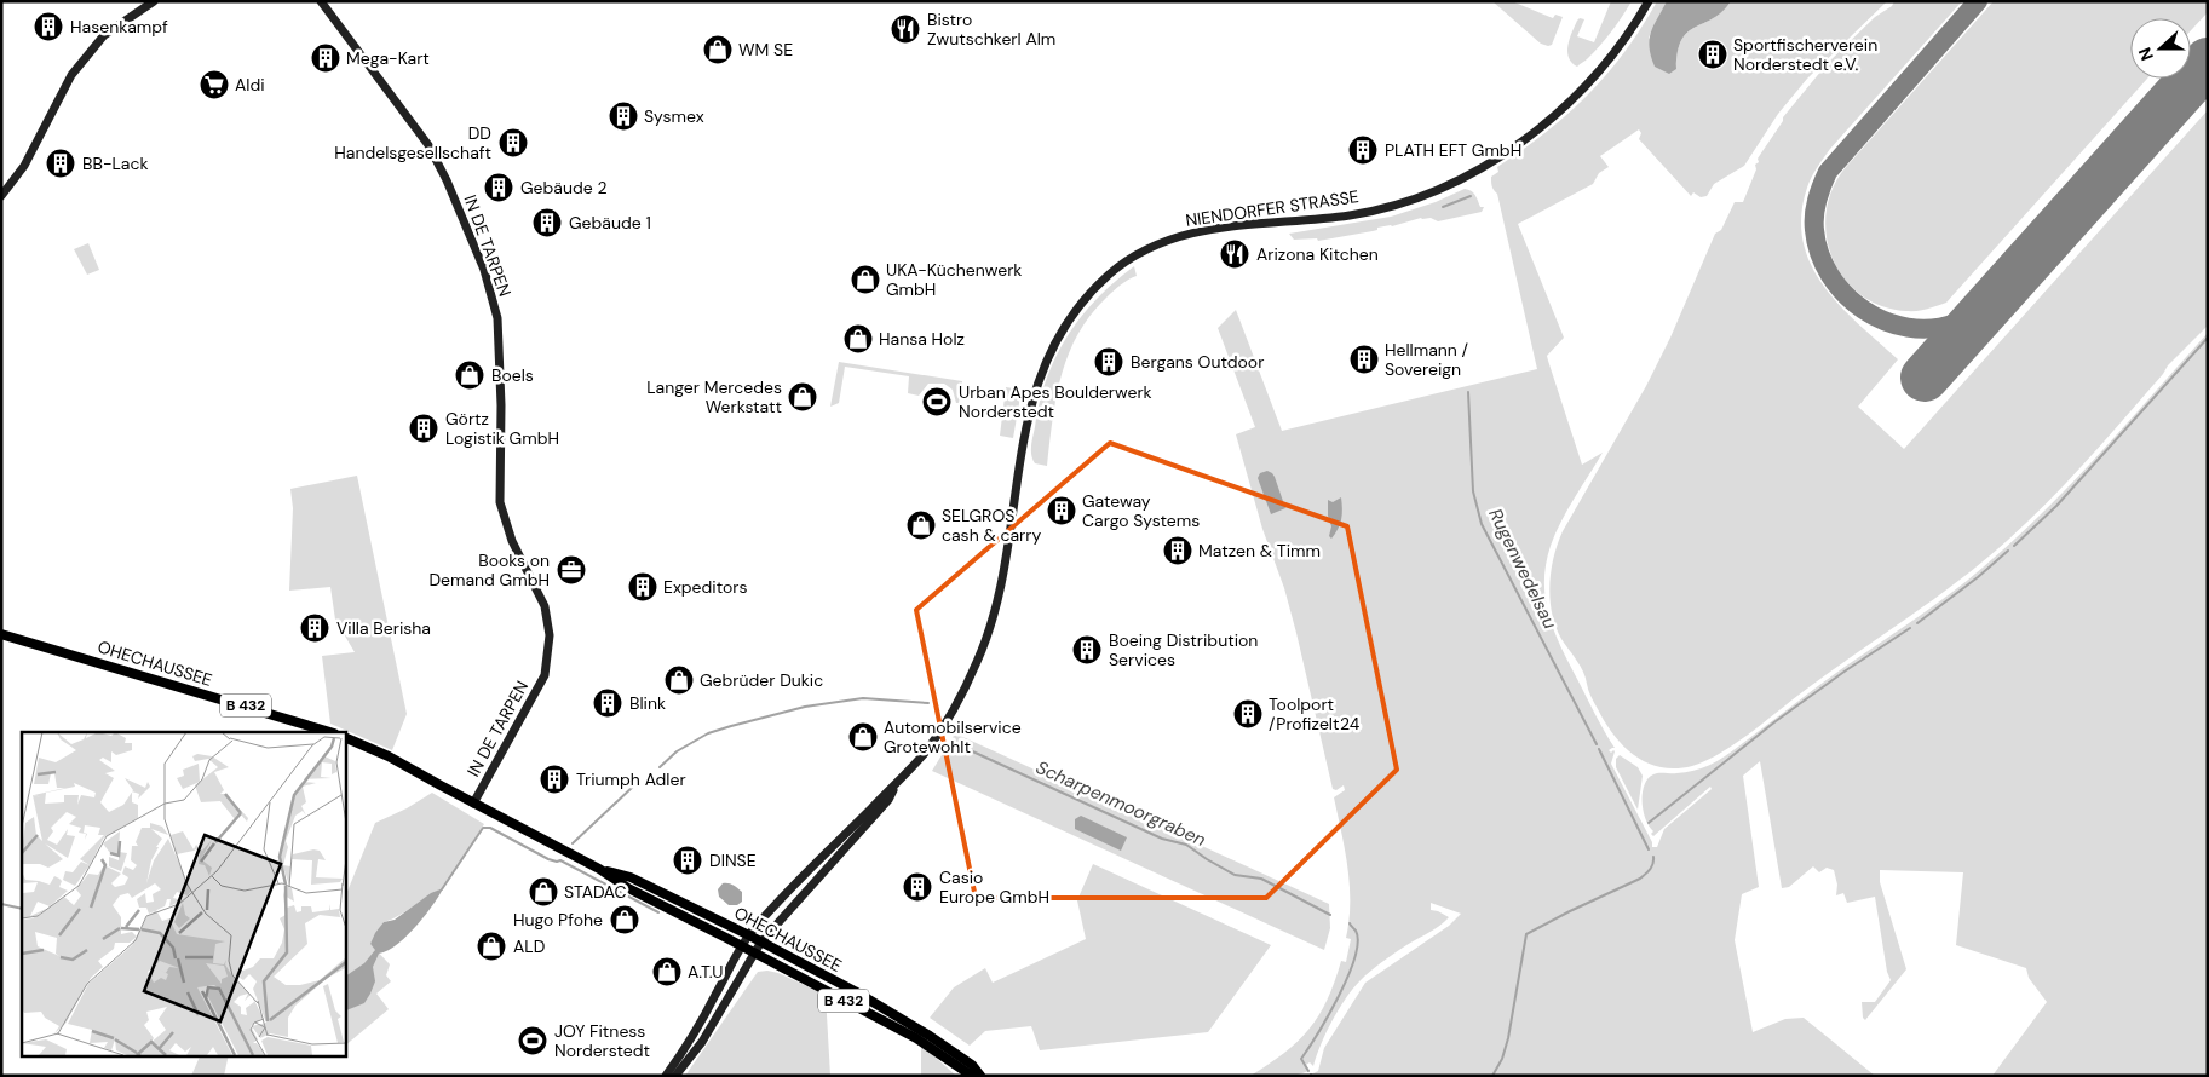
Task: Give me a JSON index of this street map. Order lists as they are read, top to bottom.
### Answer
{
  "streets": {
    "main road": [
      "NIENDORFER STRASSE",
      "IN DE TARPEN",
      "OHECHAUSSEE",
      "B 432"
    ]
  },
  "crossings": [
    ["NIENDORFER STRASSE", "OHECHAUSSEE"],
    ["IN DE TARPEN", "OHECHAUSSEE"]
  ],
  "water": ["Rugenwedelsau", "Scharpenmoorgraben"],
  "places": {
    "building": [
      "Hasenkampf",
      "Sportfischerverein Norderstedt e.V.",
      "Mega-Kart",
      "Sysmex",
      "DD Handelsgesellschaft",
      "PLATH EFT GmbH",
      "BB-Lack",
      "Gebäude 2",
      "Gebäude 1",
      "Hellmann / Sovereign",
      "Bergans Outdoor",
      "Görtz Logistik GmbH",
      "Gateway Cargo Systems",
      "Matzen & Timm",
      "Expeditors",
      "Villa Berisha",
      "Boeing Distribution Services",
      "Blink",
      "Toolport /Profizelt24",
      "Triumph Adler",
      "DINSE",
      "Casio Europe GmbH"
    ],
    "restaurant": ["Bistro Zwutschkerl Alm", "Arizona Kitchen"],
    "shop": [
      "WM SE",
      "UKA-Küchenwerk GmbH",
      "Hansa Holz",
      "Boels",
      "Langer Mercedes Werkstatt",
      "SELGROS cash & carry",
      "Gebrüder Dukic",
      "Automobilservice Grotewohlt",
      "STADAC",
      "Hugo Pfohe",
      "ALD",
      "A.T.U"
    ],
    "supermarket": ["Aldi"],
    "sports": ["Urban Apes Boulderwerk Norderstedt", "JOY Fitness Norderstedt"],
    "office": ["Books on Demand GmbH"]
  },
  "north": "left"
}
